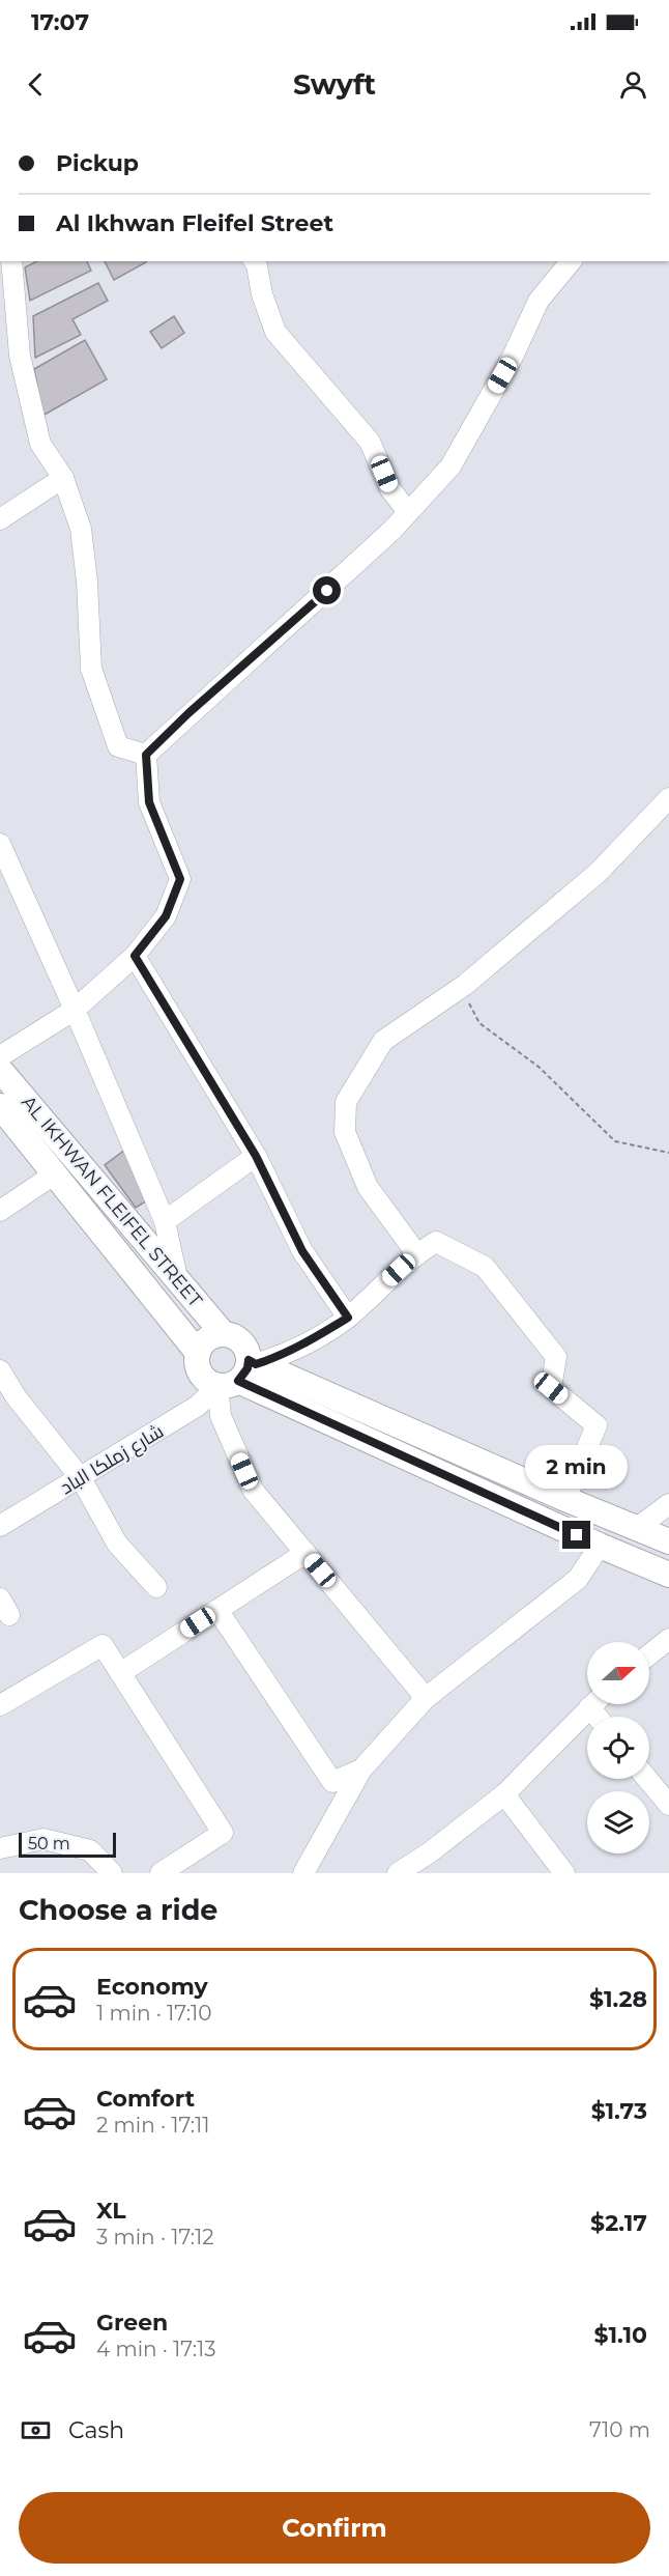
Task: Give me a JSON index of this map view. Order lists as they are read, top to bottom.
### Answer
{
  "streets": {
    "main road": ["AL IKHWAN FLEIFEL STREET"],
    "street": ["شارع زملكا الباد"]
  },
  "crossings": [
    ["AL IKHWAN FLEIFEL STREET", "شارع زملكا الباد"]
  ],
  "scale_bar": "50 m",
  "north": "right",
  "page": {
    "status": "17:07",
    "header": "Swyft",
    "banner": ["Pickup", "Al Ikhwan Fleifel Street"],
    "bubble": "2 min",
    "scale": "50 m",
    "heading": "Choose a ride",
    "list": [
      {
        "name": "Economy",
        "note": "1 min · 17:10",
        "value": "$1.28"
      },
      {
        "name": "Comfort",
        "note": "2 min · 17:11",
        "value": "$1.73"
      },
      {
        "name": "XL",
        "note": "3 min · 17:12",
        "value": "$2.17"
      },
      {
        "name": "Green",
        "note": "4 min · 17:13",
        "value": "$1.10"
      }
    ],
    "pay": ["Cash", "710 m"],
    "buttons": "Confirm"
  }
}
